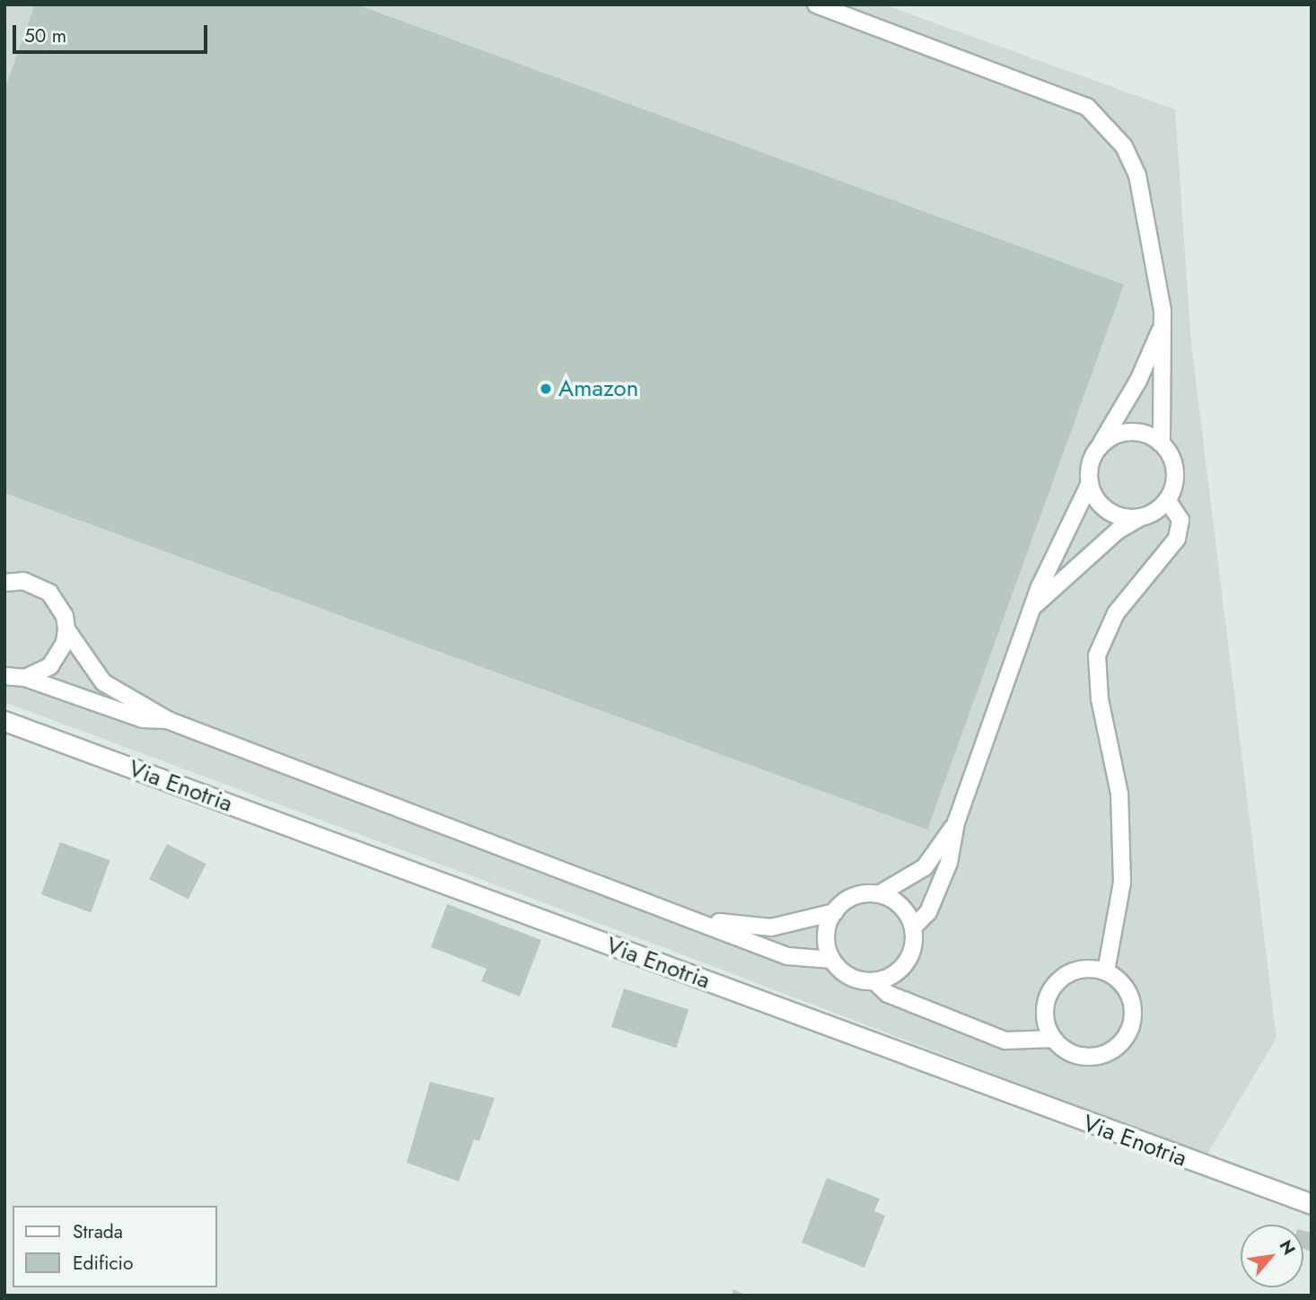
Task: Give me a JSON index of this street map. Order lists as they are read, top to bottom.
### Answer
{
  "streets": {
    "street": ["Via Enotria"]
  },
  "places": ["Amazon"],
  "legend": ["Strada", "Edificio"],
  "scale_bar": "50 m",
  "north": "top right"
}
